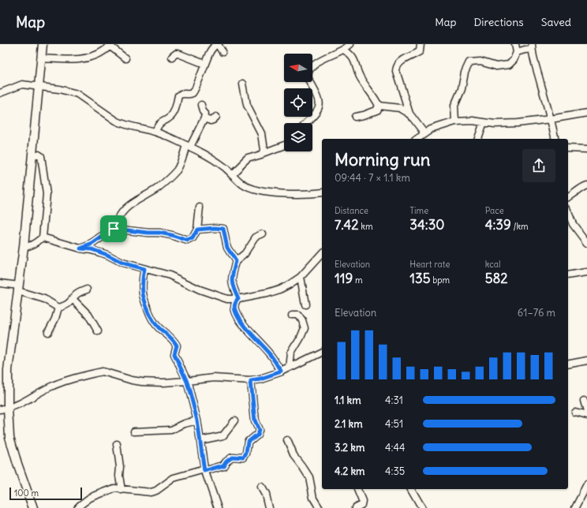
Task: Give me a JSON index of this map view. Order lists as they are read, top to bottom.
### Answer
{
  "scale_bar": "100 m",
  "north": "left",
  "page": {
    "header": "Map",
    "nav": ["Map", "Directions", "Saved"],
    "heading": ["Morning run", "09:44 · 7 × 1.1 km"],
    "stats": [
      ["Distance", "7.42 km"],
      ["Time", "34:30"],
      ["Pace", "4:39 /km"],
      ["Elevation", "119 m"],
      ["Heart rate", "135 bpm"],
      ["kcal", "582"]
    ],
    "chart": ["Elevation", "61–76 m"],
    "list": [
      {
        "name": "1.1 km",
        "note": "4:31"
      },
      {
        "name": "2.1 km",
        "note": "4:51"
      },
      {
        "name": "3.2 km",
        "note": "4:44"
      },
      {
        "name": "4.2 km",
        "note": "4:35"
      }
    ],
    "scale": "100 m"
  }
}
